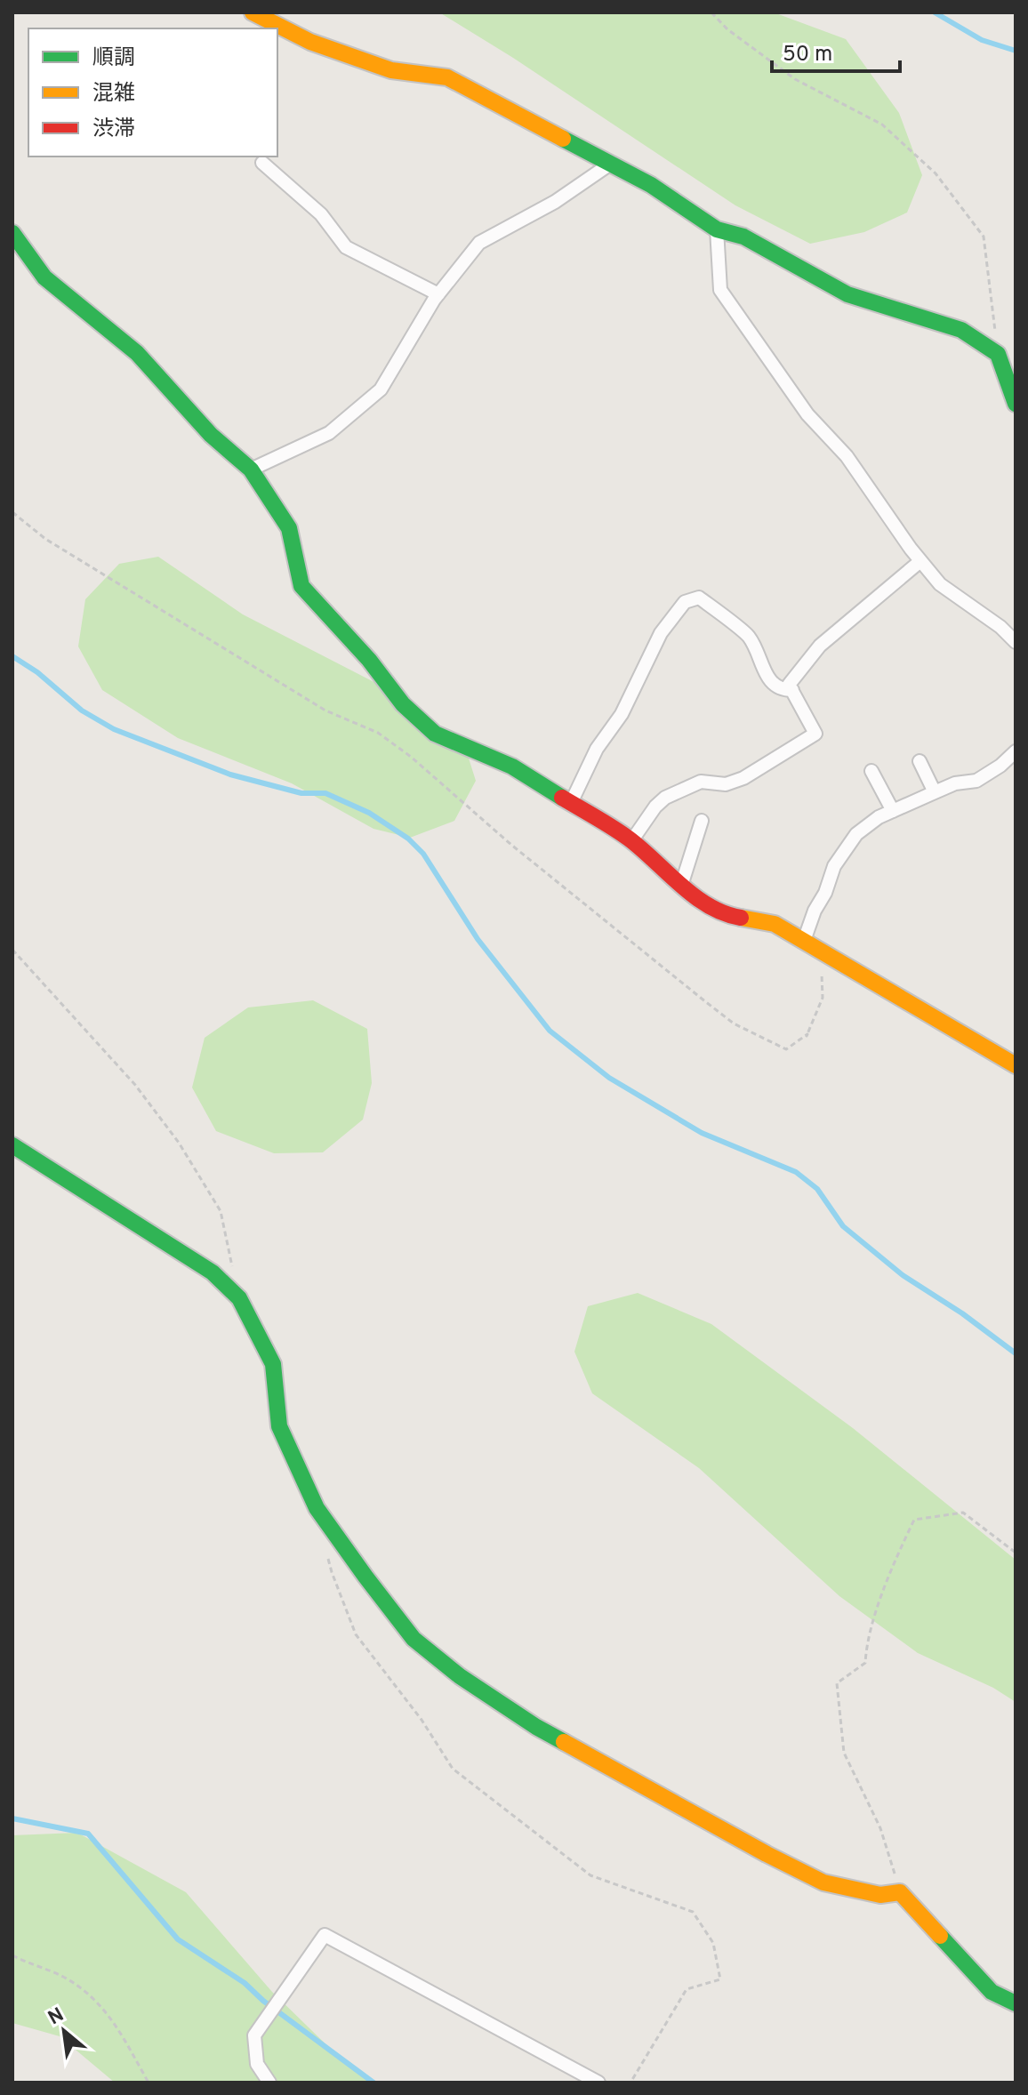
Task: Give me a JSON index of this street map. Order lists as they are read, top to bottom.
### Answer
{
  "legend": ["順調", "混雑", "渋滞"],
  "scale_bar": "50 m",
  "north": "top left"
}
